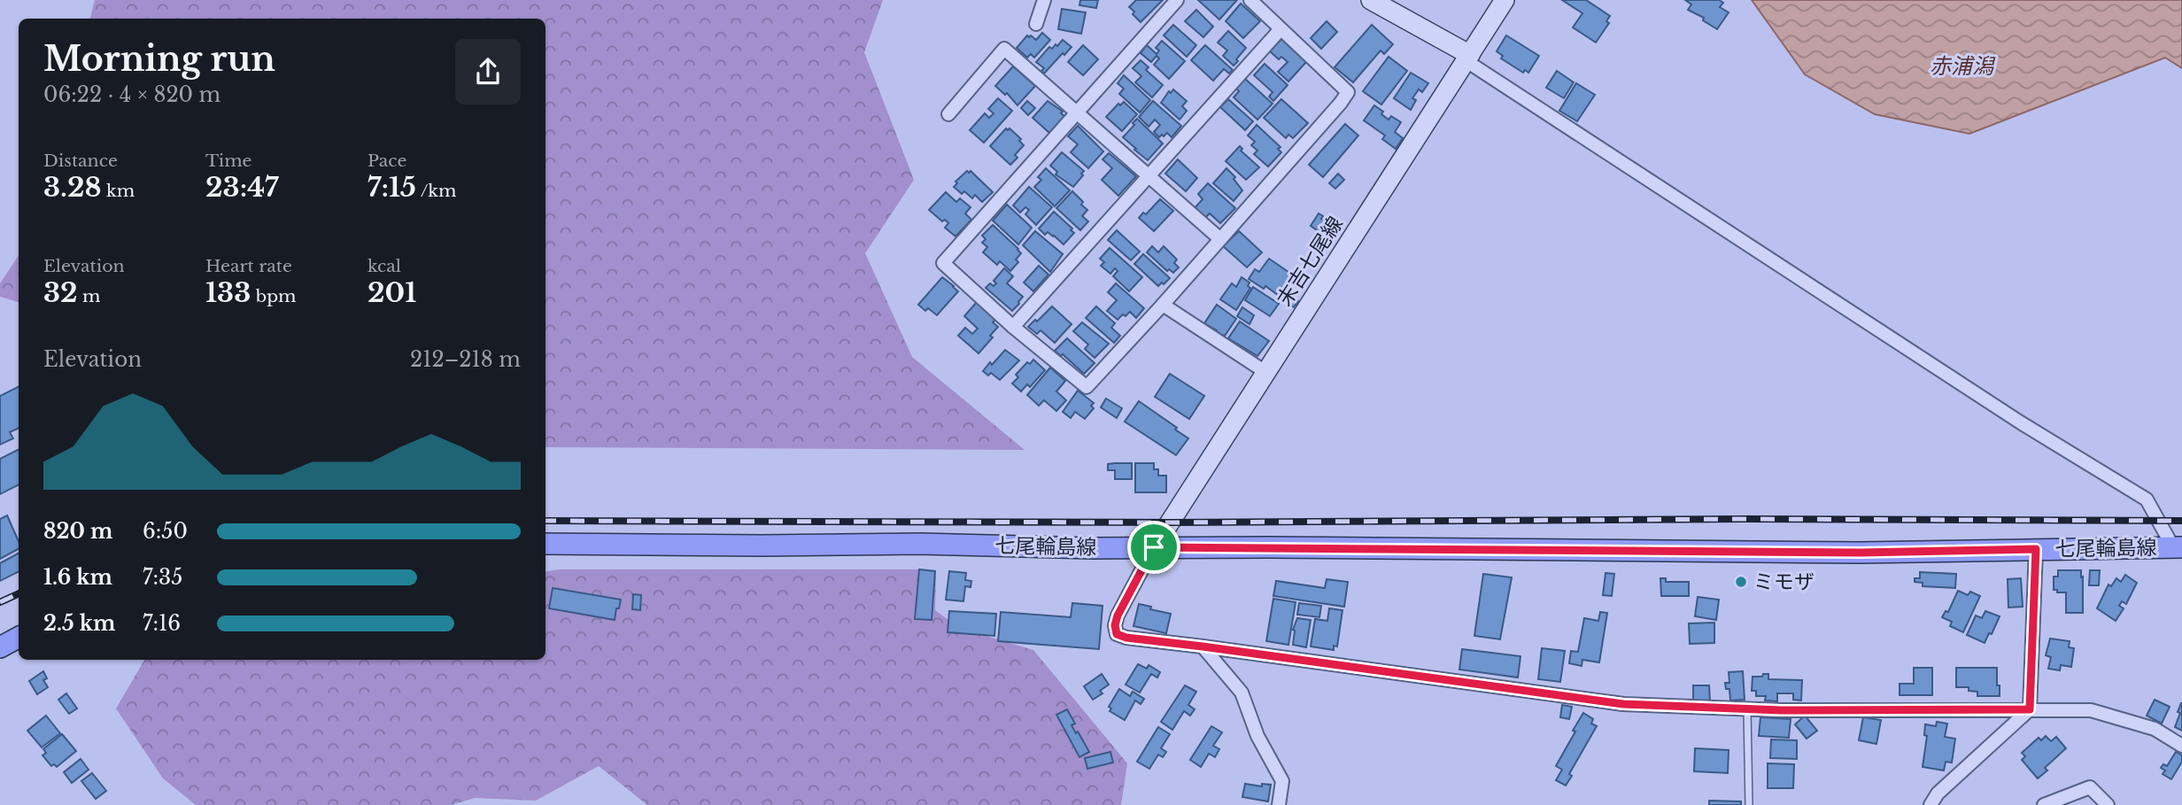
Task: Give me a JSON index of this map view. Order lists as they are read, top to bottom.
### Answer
{
  "streets": {
    "main road": ["末吉七尾線", "七尾輪島線"]
  },
  "crossings": [
    ["末吉七尾線", "七尾輪島線"]
  ],
  "water": ["赤浦潟"],
  "places": ["ミモザ"],
  "page": {
    "heading": ["Morning run", "06:22 · 4 × 820 m"],
    "stats": [
      ["Distance", "3.28 km"],
      ["Time", "23:47"],
      ["Pace", "7:15 /km"],
      ["Elevation", "32 m"],
      ["Heart rate", "133 bpm"],
      ["kcal", "201"]
    ],
    "chart": ["Elevation", "212–218 m"],
    "list": [
      {
        "name": "820 m",
        "note": "6:50"
      },
      {
        "name": "1.6 km",
        "note": "7:35"
      },
      {
        "name": "2.5 km",
        "note": "7:16"
      }
    ]
  }
}
